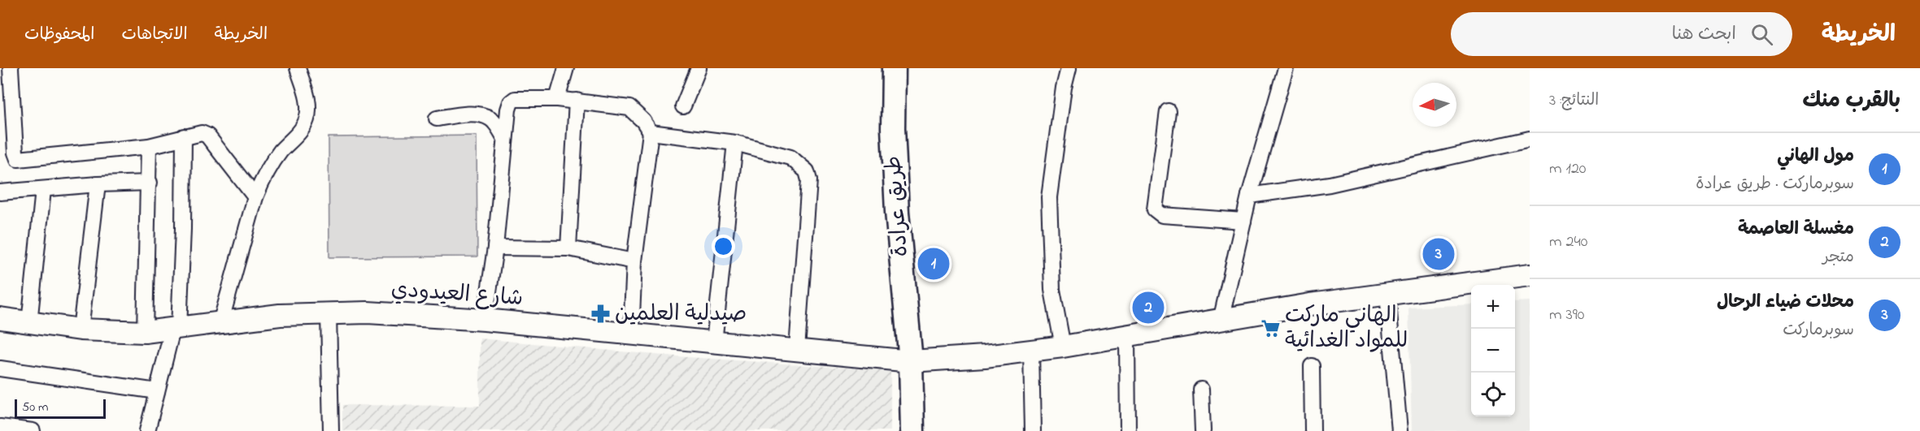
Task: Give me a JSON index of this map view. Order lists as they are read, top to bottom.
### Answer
{
  "streets": {
    "main road": ["طريق عرادة"],
    "street": ["شارع العيدودي"]
  },
  "crossings": [
    ["طريق عرادة", "شارع العيدودي"]
  ],
  "places": {
    "pharmacy": ["صيدلية العلمين"],
    "supermarket": ["الهاني ماركت للمواد الغدائية"]
  },
  "scale_bar": "50 m",
  "north": "left",
  "page": {
    "header": "الخريطة",
    "search": "ابحث هنا",
    "nav": ["الخريطة", "الاتجاهات", "المحفوظات"],
    "heading": ["بالقرب منك", "النتائج: 3"],
    "list": [
      {
        "mark": "1",
        "name": "مول الهاني",
        "note": "سوبرماركت · طريق عرادة",
        "value": "120 m"
      },
      {
        "mark": "2",
        "name": "مغسلة العاصمة",
        "note": "متجر",
        "value": "240 m"
      },
      {
        "mark": "3",
        "name": "محلات ضياء الرحال",
        "note": "سوبرماركت",
        "value": "390 m"
      }
    ],
    "pins": ["3", "1", "2"],
    "map_buttons": ["+", "−"],
    "scale": "50 m"
  }
}
